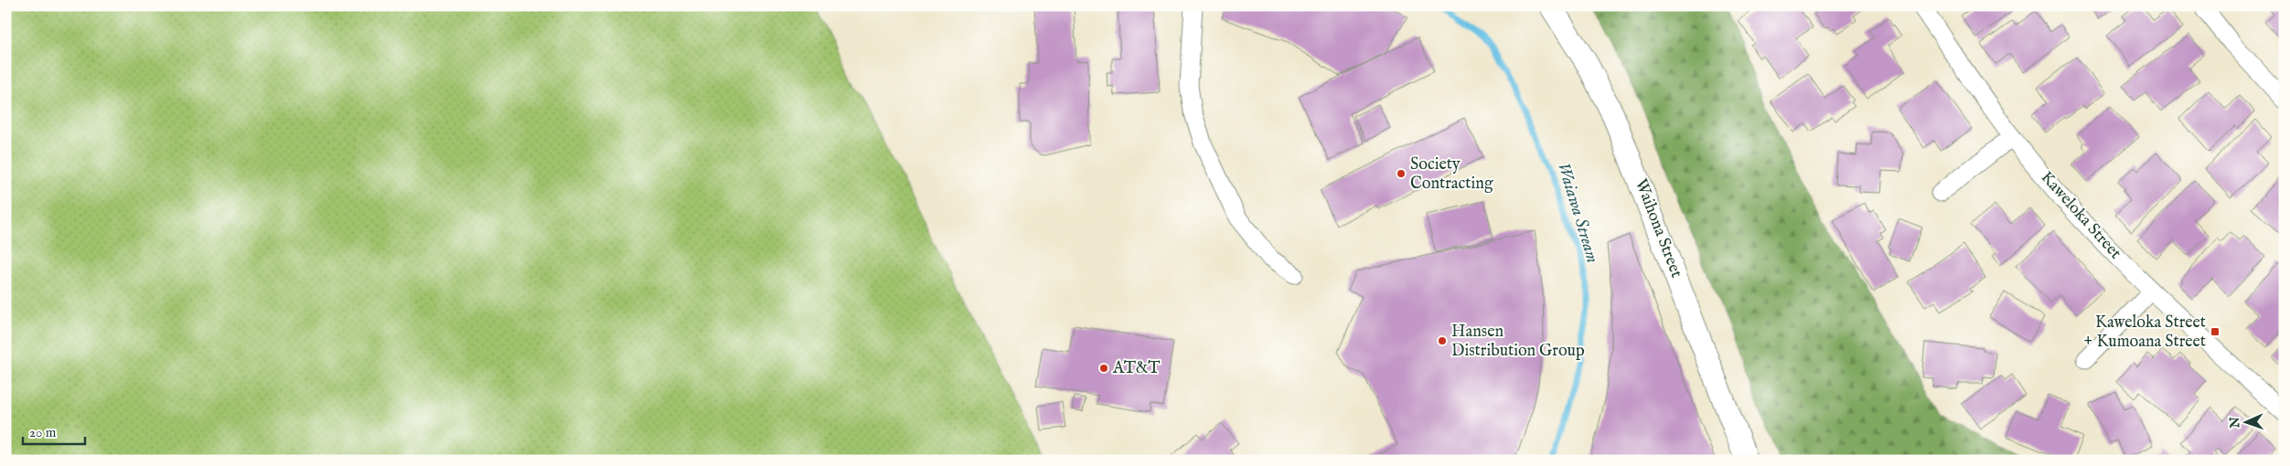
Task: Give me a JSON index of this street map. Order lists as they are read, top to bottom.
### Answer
{
  "streets": {
    "street": ["Kaweloka Street", "Waihona Street"]
  },
  "water": ["Waiawa Stream"],
  "places": {
    "other": ["Society Contracting", "Hansen Distribution Group", "AT&T"],
    "transit": ["Kaweloka Street + Kumoana Street"]
  },
  "scale_bar": "20 m",
  "north": "left"
}
